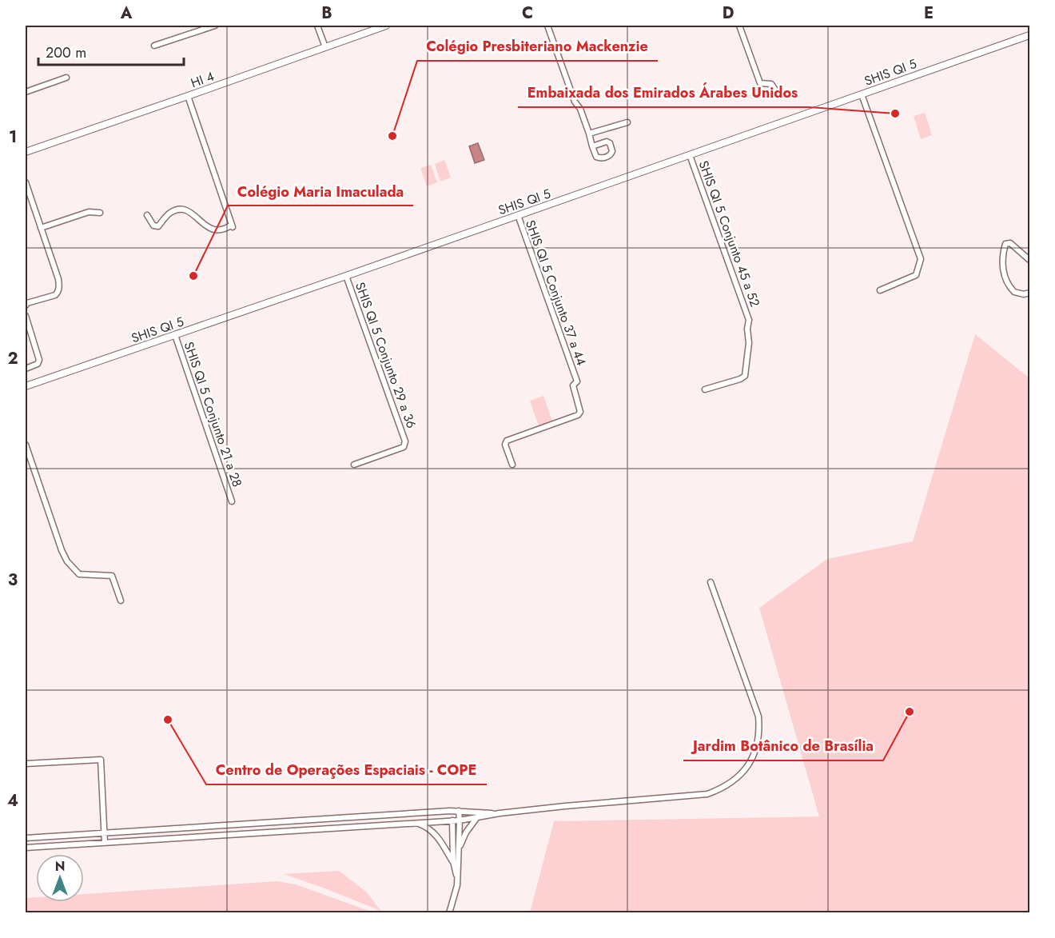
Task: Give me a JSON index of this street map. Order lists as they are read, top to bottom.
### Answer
{
  "streets": {
    "street": [
      "SHIS QI 5",
      "HI 4",
      "SHIS QI 5 Conjunto 45 a 52",
      "SHIS QI 5 Conjunto 37 a 44",
      "SHIS QI 5 Conjunto 29 a 36",
      "SHIS QI 5 Conjunto 21 a 28"
    ]
  },
  "crossings": [
    ["SHIS QI 5", "SHIS QI 5 Conjunto 45 a 52"],
    ["SHIS QI 5", "SHIS QI 5 Conjunto 37 a 44"],
    ["SHIS QI 5", "SHIS QI 5 Conjunto 29 a 36"],
    ["SHIS QI 5", "SHIS QI 5 Conjunto 21 a 28"]
  ],
  "places": [
    "Embaixada dos Emirados Árabes Unidos",
    "Colégio Presbiteriano Mackenzie",
    "Colégio Maria Imaculada",
    "Jardim Botânico de Brasília",
    "Centro de Operações Espaciais - COPE"
  ],
  "scale_bar": "200 m",
  "north": "top",
  "grid": {
    "columns": [
      "A",
      "B",
      "C",
      "D",
      "E"
    ],
    "rows": [
      "1",
      "2",
      "3",
      "4"
    ]
  }
}
